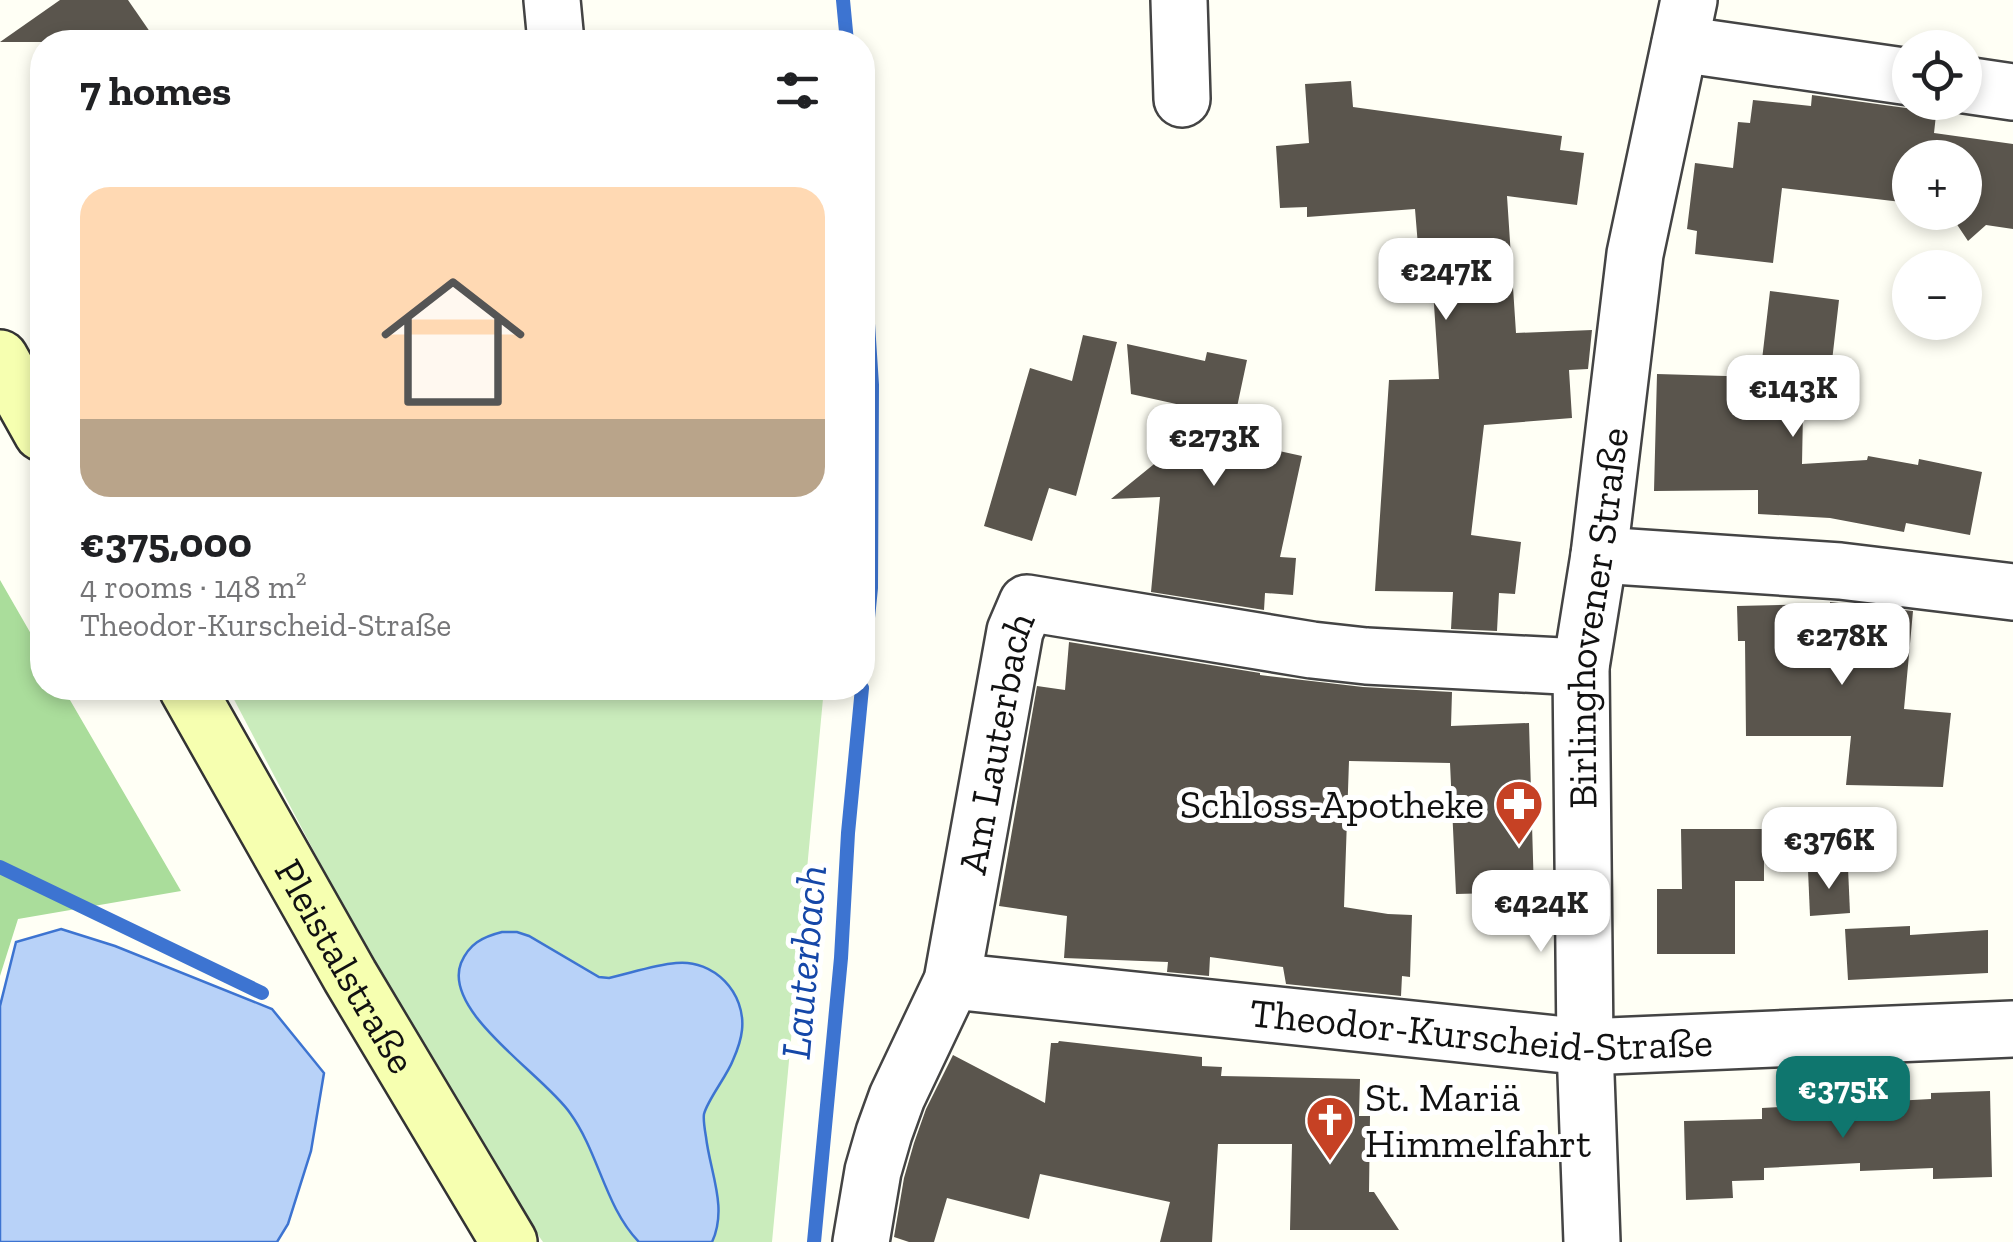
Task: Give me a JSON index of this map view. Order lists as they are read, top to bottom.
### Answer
{
  "streets": {
    "main road": ["Pleistalstraße"],
    "street": ["Birlinghovener Straße", "Am Lauterbach", "Theodor-Kurscheid-Straße"]
  },
  "crossings": [
    ["Birlinghovener Straße", "Am Lauterbach"],
    ["Birlinghovener Straße", "Theodor-Kurscheid-Straße"],
    ["Am Lauterbach", "Theodor-Kurscheid-Straße"]
  ],
  "water": ["Lauterbach"],
  "places": {
    "pharmacy": ["Schloss-Apotheke"],
    "church": ["St. Mariä Himmelfahrt"]
  },
  "page": {
    "map_buttons": ["+", "−"],
    "heading": "7 homes",
    "list": [
      {
        "name": "€375,000",
        "note": "4 rooms · 148 m² · Theodor-Kurscheid-Straße"
      }
    ],
    "price": [
      "€247K",
      "€143K",
      "€273K",
      "€278K",
      "€376K",
      "€424K",
      "€375K"
    ]
  }
}
